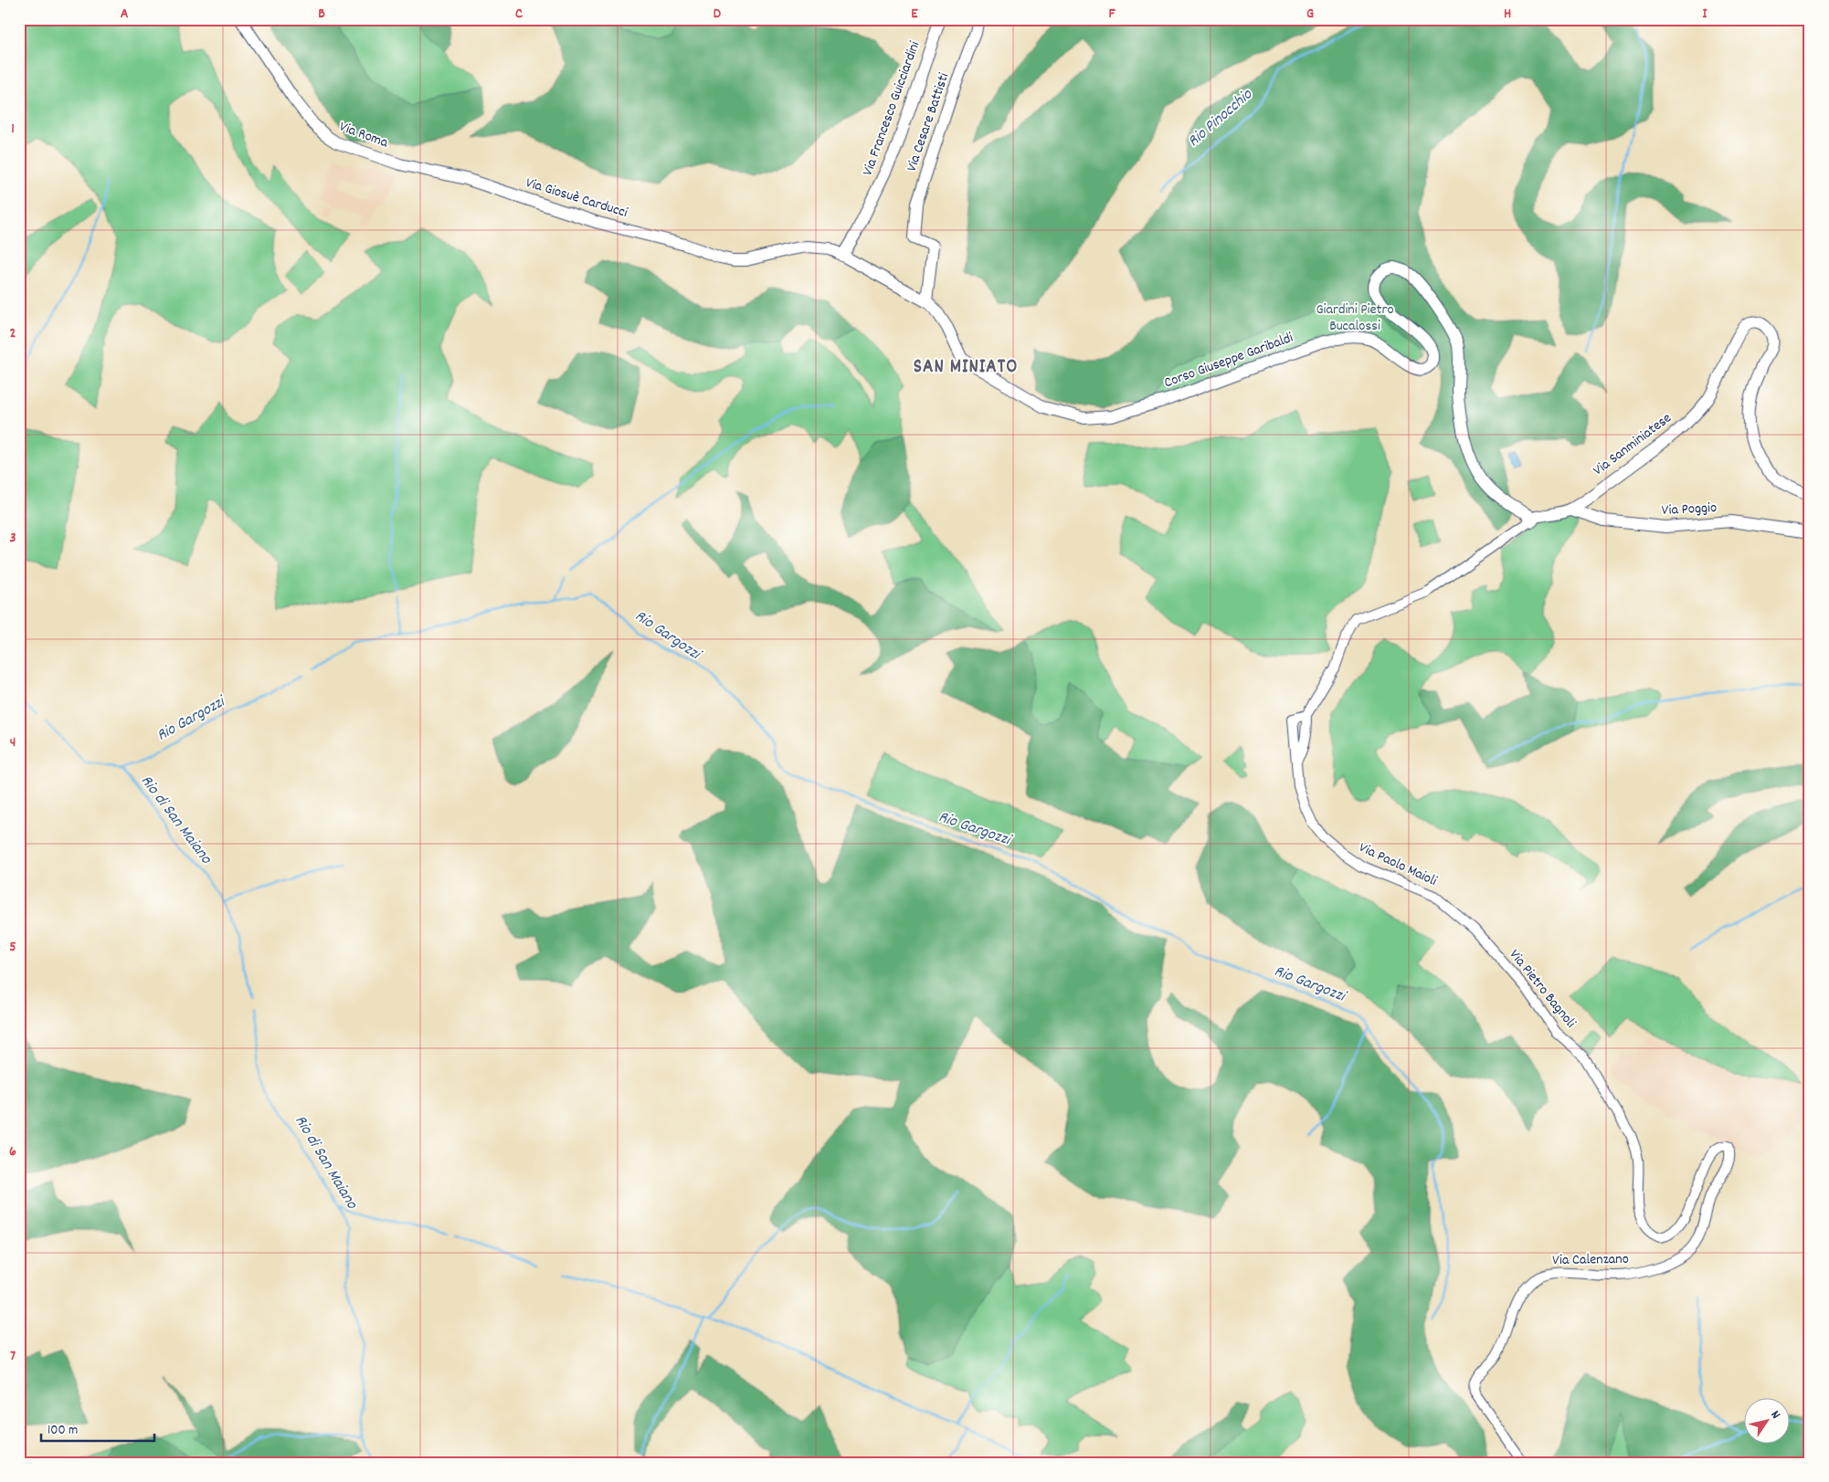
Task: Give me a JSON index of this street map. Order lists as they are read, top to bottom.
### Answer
{
  "streets": {
    "main road": [
      "Via Francesco Guicciardini",
      "Via Cesare Battisti",
      "Via Roma",
      "Via Giosuè Carducci",
      "Corso Giuseppe Garibaldi",
      "Via Sanminiatese",
      "Via Poggio"
    ],
    "street": ["Via Paolo Maioli", "Via Pietro Bagnoli", "Via Calenzano"]
  },
  "crossings": [
    ["Via Francesco Guicciardini", "Via Giosuè Carducci"],
    ["Via Cesare Battisti", "Via Giosuè Carducci"],
    ["Via Cesare Battisti", "Corso Giuseppe Garibaldi"],
    ["Via Roma", "Via Giosuè Carducci"],
    ["Via Giosuè Carducci", "Corso Giuseppe Garibaldi"],
    ["Corso Giuseppe Garibaldi", "Via Sanminiatese"],
    ["Via Sanminiatese", "Via Poggio"],
    ["Via Paolo Maioli", "Via Pietro Bagnoli"],
    ["Via Pietro Bagnoli", "Via Calenzano"]
  ],
  "districts": ["SAN MINIATO"],
  "water": ["Rio Pinocchio", "Rio Gargozzi", "Rio di San Maiano"],
  "parks": ["Giardini Pietro Bucalossi"],
  "scale_bar": "100 m",
  "north": "top right",
  "grid": {
    "columns": [
      "A",
      "B",
      "C",
      "D",
      "E",
      "F",
      "G",
      "H",
      "I"
    ],
    "rows": [
      "1",
      "2",
      "3",
      "4",
      "5",
      "6",
      "7"
    ]
  }
}
